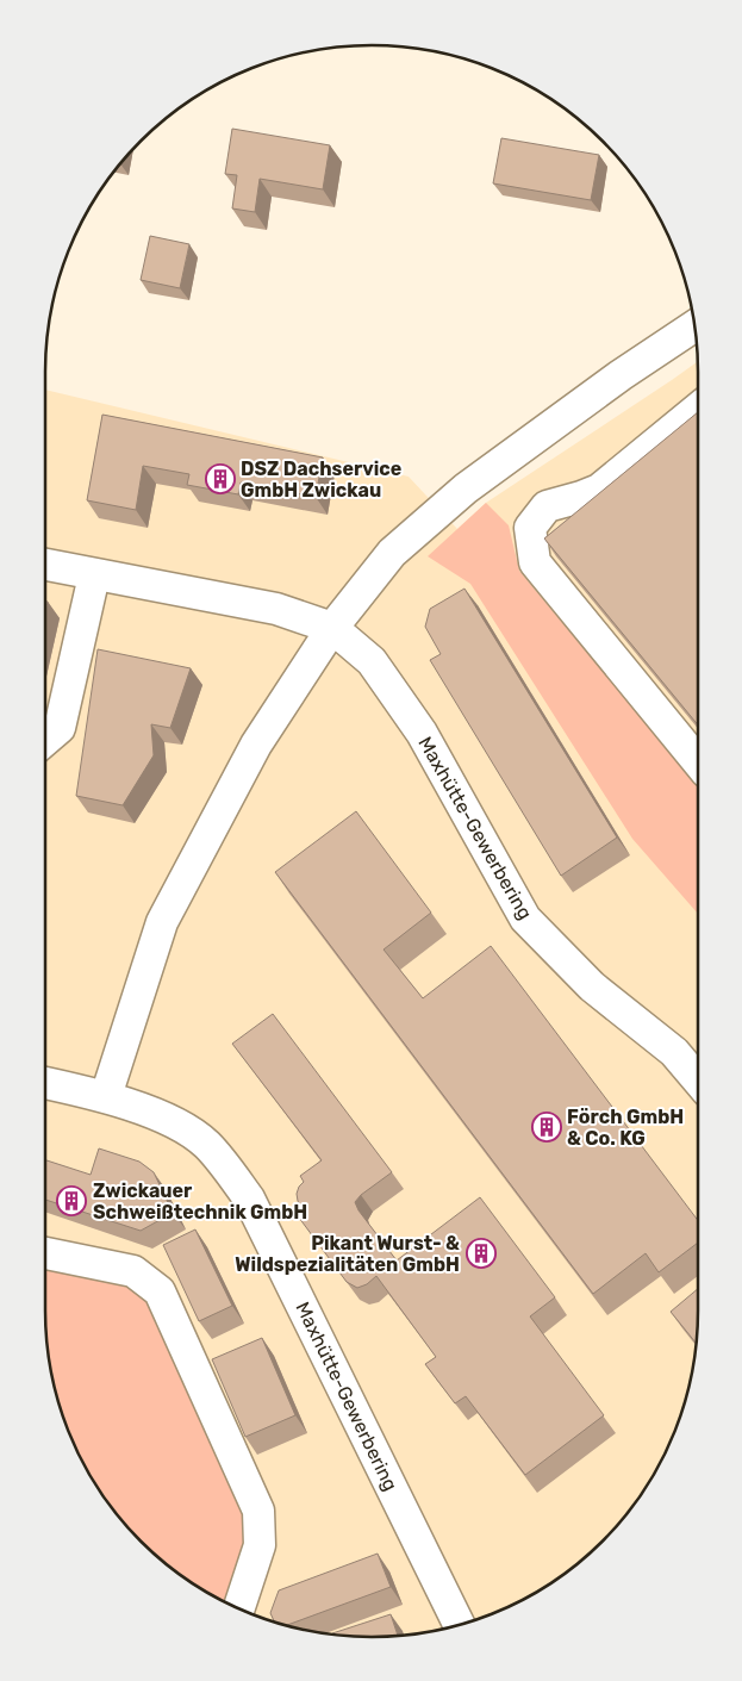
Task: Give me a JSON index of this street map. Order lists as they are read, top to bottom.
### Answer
{
  "streets": {
    "street": ["Maxhütte-Gewerbering"]
  },
  "places": {
    "building": [
      "DSZ Dachservice GmbH Zwickau",
      "Förch GmbH & Co. KG",
      "Zwickauer Schweißtechnik GmbH",
      "Pikant Wurst- & Wildspezialitäten GmbH"
    ]
  }
}
